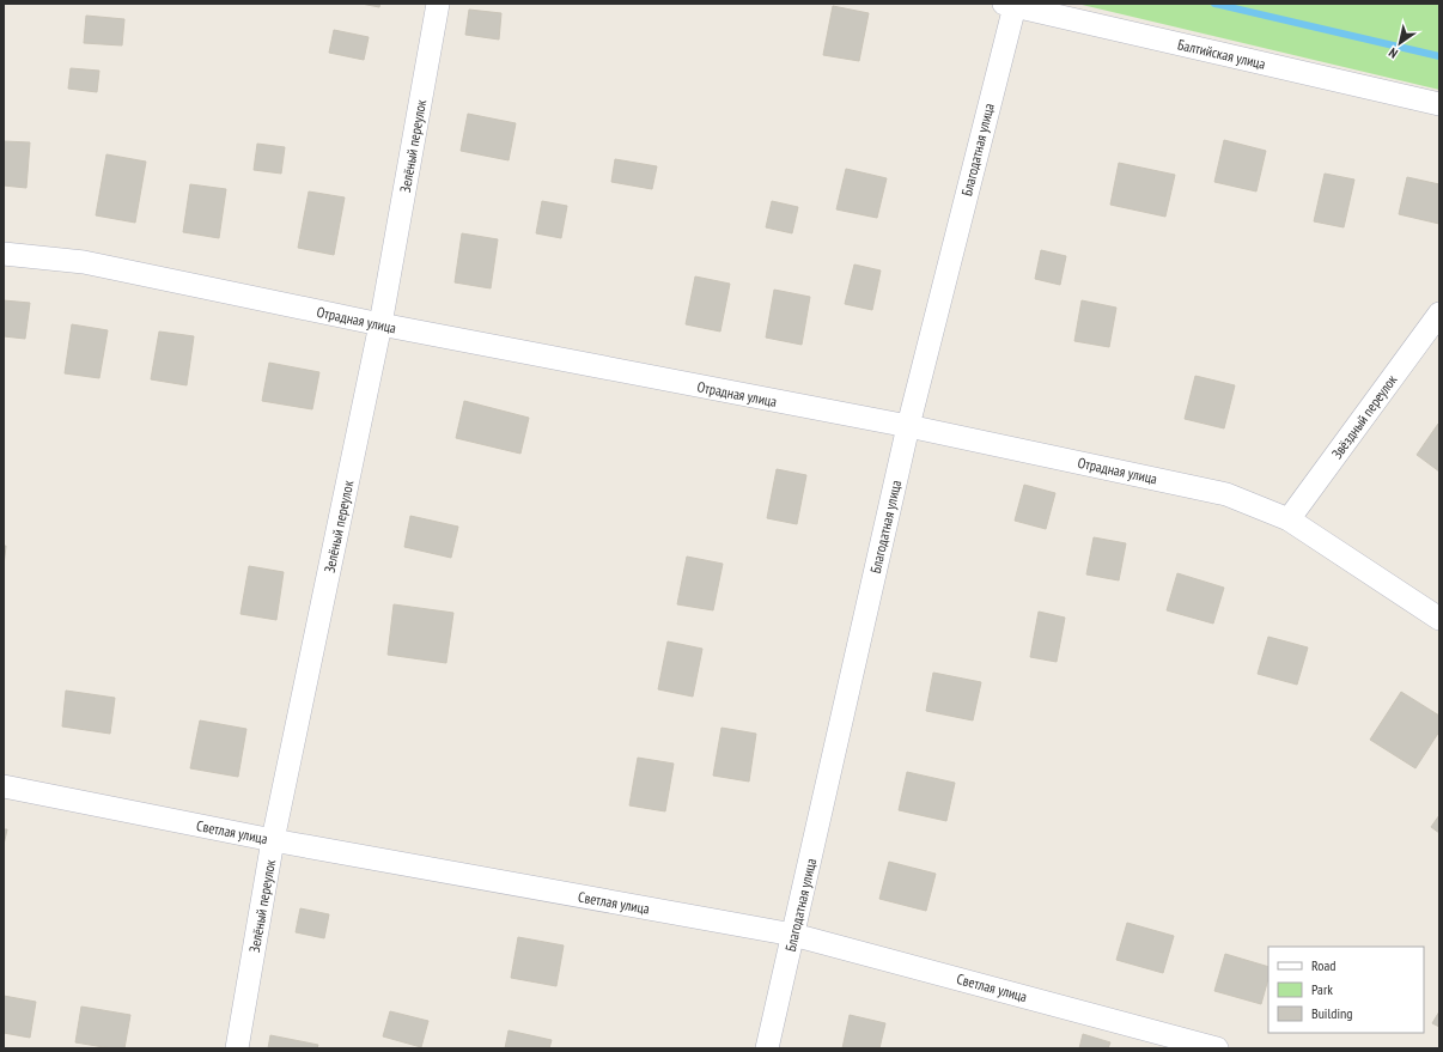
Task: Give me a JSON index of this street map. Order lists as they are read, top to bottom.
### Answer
{
  "streets": {
    "street": [
      "Балтийская улица",
      "Зелёный переулок",
      "Благодатная улица",
      "Отрадная улица",
      "Звёздный переулок",
      "Светлая улица"
    ]
  },
  "crossings": [
    ["Балтийская улица", "Благодатная улица"],
    ["Зелёный переулок", "Отрадная улица"],
    ["Зелёный переулок", "Светлая улица"],
    ["Благодатная улица", "Отрадная улица"],
    ["Благодатная улица", "Светлая улица"],
    ["Отрадная улица", "Звёздный переулок"]
  ],
  "legend": ["Road", "Park", "Building"],
  "north": "bottom left"
}
